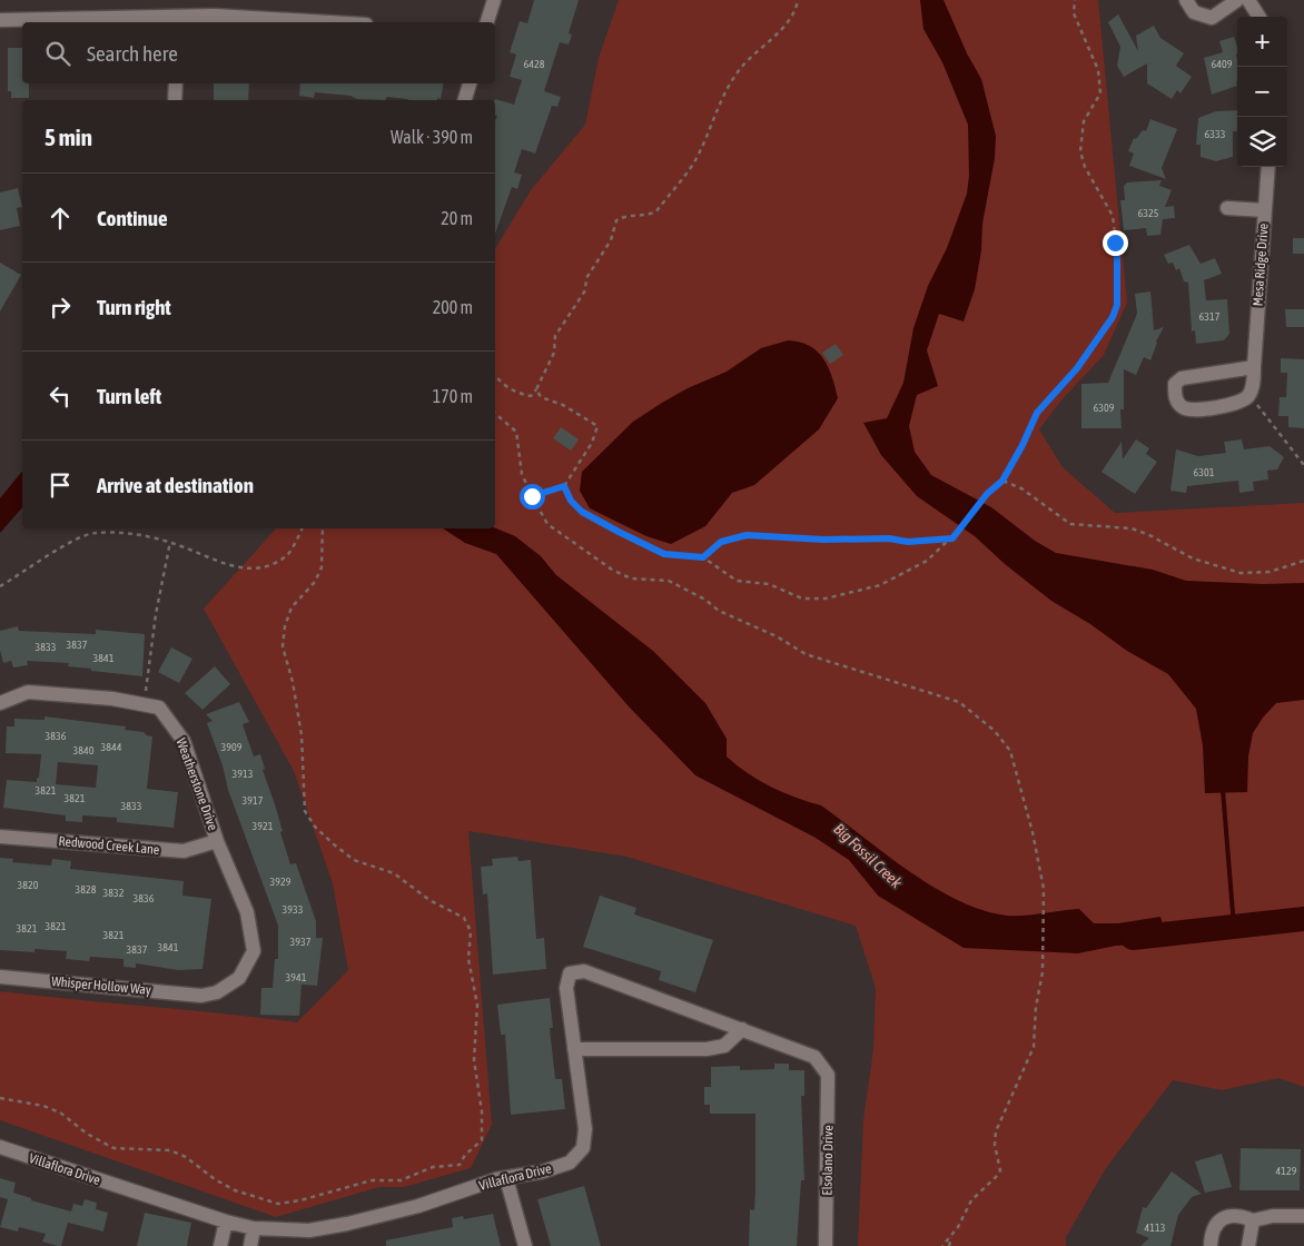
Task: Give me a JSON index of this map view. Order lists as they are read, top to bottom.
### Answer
{
  "streets": {
    "street": [
      "Mesa Ridge Drive",
      "Weatherstone Drive",
      "Redwood Creek Lane",
      "Whisper Hollow Way",
      "Elsolano Drive",
      "Villaflora Drive"
    ]
  },
  "crossings": [
    ["Weatherstone Drive", "Redwood Creek Lane"],
    ["Weatherstone Drive", "Whisper Hollow Way"],
    ["Elsolano Drive", "Villaflora Drive"]
  ],
  "water": ["Big Fossil Creek"],
  "house_numbers": [
    "6428",
    "6409",
    "6333",
    "6325",
    "6317",
    "6309",
    "6301",
    "3837",
    "3833",
    "3841",
    "3836",
    "3844",
    "3909",
    "3840",
    "3913",
    "3821",
    "3821",
    "3917",
    "3833",
    "3921",
    "3929",
    "3820",
    "3828",
    "3832",
    "3836",
    "3933",
    "3821",
    "3821",
    "3821",
    "3937",
    "3841",
    "3837",
    "3941",
    "4129",
    "4113"
  ],
  "page": {
    "map_buttons": ["+", "−"],
    "search": "Search here",
    "heading": ["5 min", "Walk · 390 m"],
    "list": [
      ["Continue", "20 m"],
      ["Turn right", "200 m"],
      ["Turn left", "170 m"],
      "Arrive at destination"
    ]
  }
}
